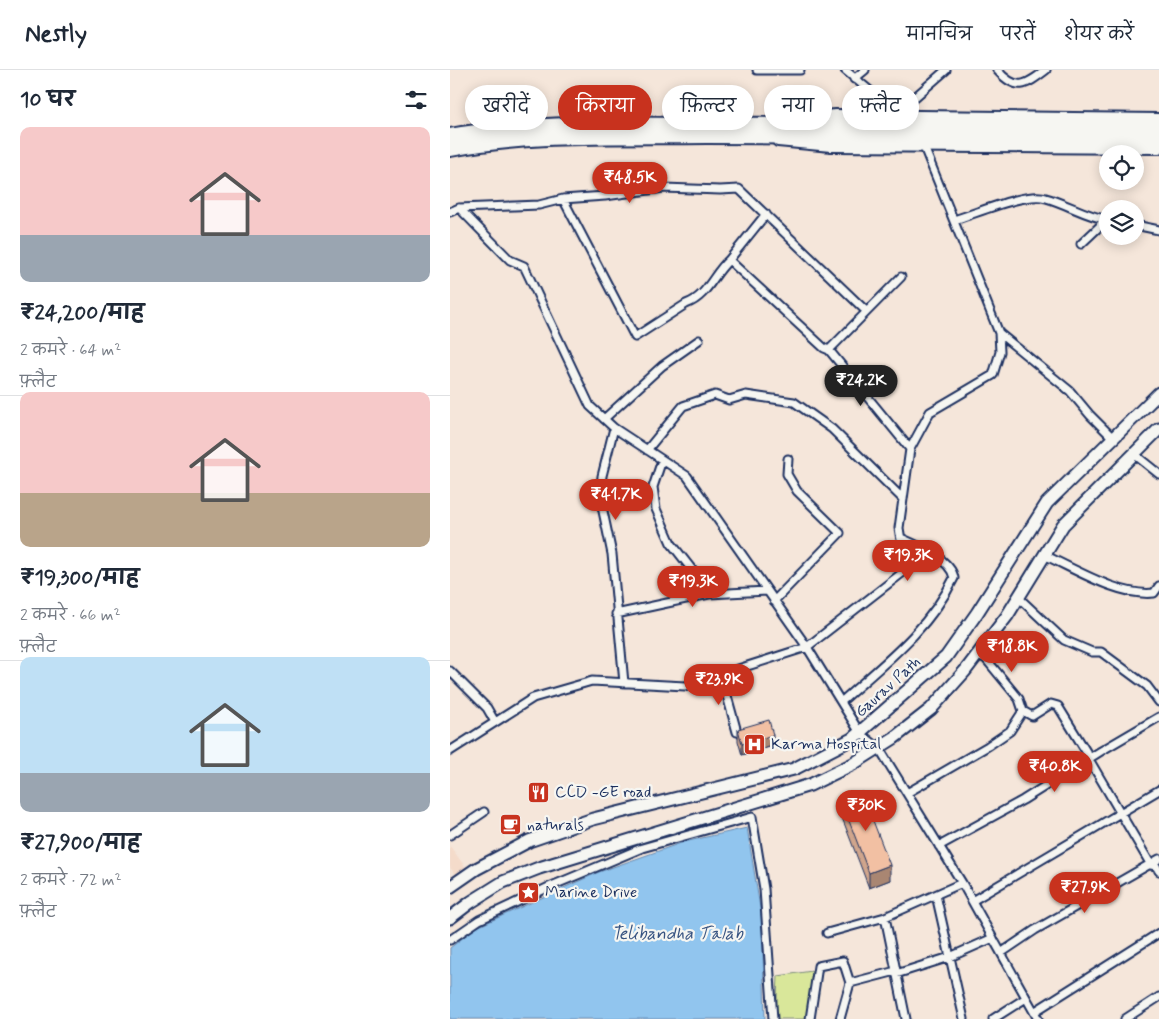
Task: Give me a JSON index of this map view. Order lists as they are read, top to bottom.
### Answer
{
  "streets": {
    "main road": ["Gaurav Path"]
  },
  "water": ["Telibandha Talab"],
  "places": {
    "hospital": ["Karma Hospital"],
    "restaurant": ["CCD -GE road"],
    "cafe": ["naturals"],
    "place": ["Marine Drive"]
  },
  "page": {
    "header": "Nestly",
    "nav": ["मानचित्र", "परतें", "शेयर करें"],
    "heading": "10 घर",
    "chip": [
      "खरीदें",
      "किराया",
      "फ़िल्टर",
      "नया",
      "फ़्लैट"
    ],
    "list": [
      {
        "name": "₹24,200/माह",
        "note": "2 कमरे · 64 m² · फ़्लैट"
      },
      {
        "name": "₹19,300/माह",
        "note": "2 कमरे · 66 m² · फ़्लैट"
      },
      {
        "name": "₹27,900/माह",
        "note": "2 कमरे · 72 m² · फ़्लैट"
      }
    ],
    "price": [
      "₹48.5K",
      "₹24.2K",
      "₹41.7K",
      "₹19.3K",
      "₹19.3K",
      "₹18.8K",
      "₹23.9K",
      "₹40.8K",
      "₹30K",
      "₹27.9K"
    ]
  }
}
